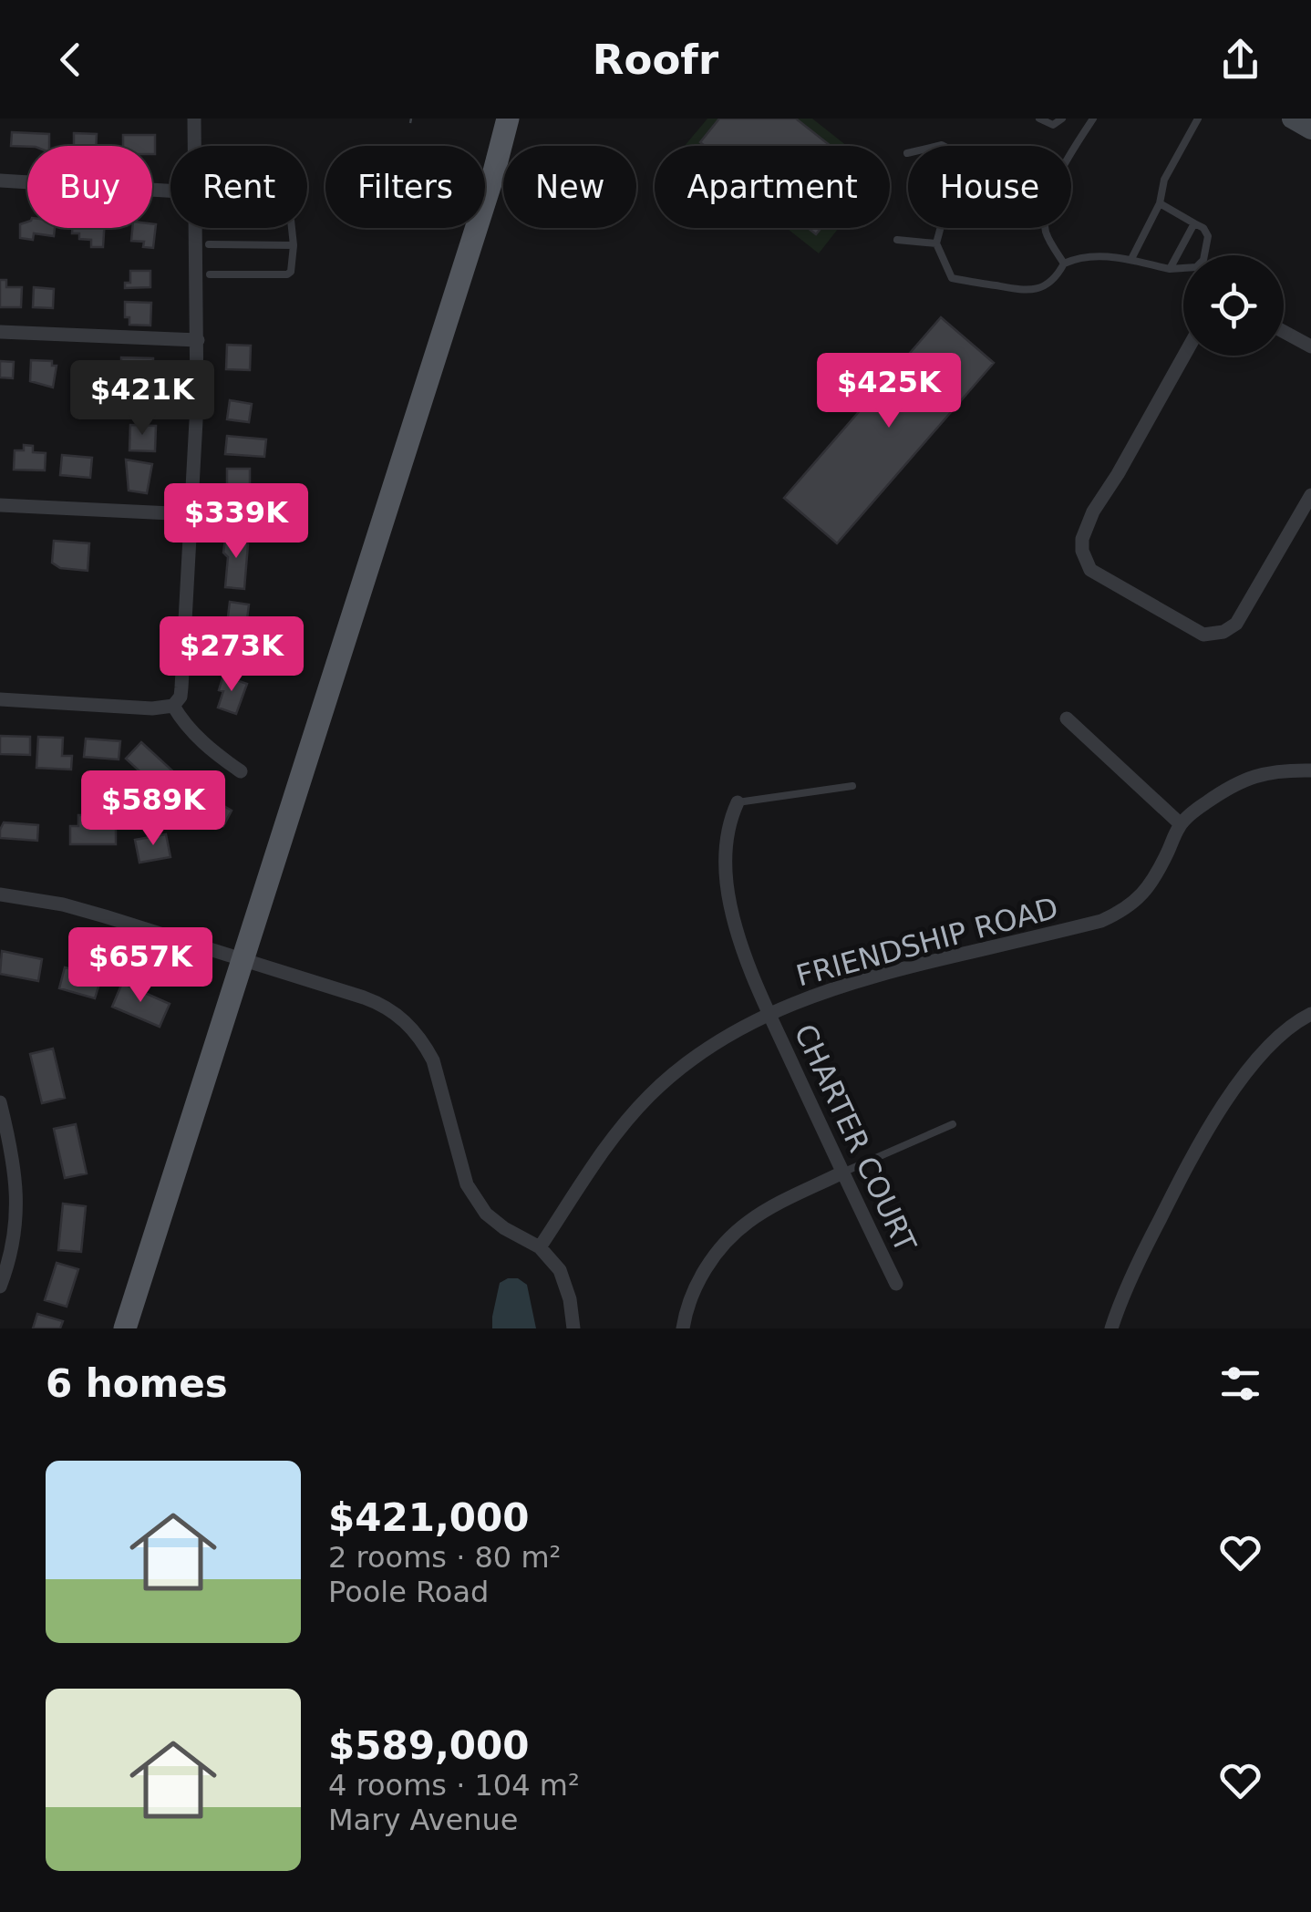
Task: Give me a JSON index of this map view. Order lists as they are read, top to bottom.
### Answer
{
  "streets": {
    "street": ["FRIENDSHIP ROAD", "CHARTER COURT"]
  },
  "crossings": [
    ["FRIENDSHIP ROAD", "CHARTER COURT"]
  ],
  "page": {
    "header": "Roofr",
    "chip": [
      "Buy",
      "Rent",
      "Filters",
      "New",
      "Apartment",
      "House"
    ],
    "price": [
      "$425K",
      "$421K",
      "$339K",
      "$273K",
      "$589K",
      "$657K"
    ],
    "heading": "6 homes",
    "list": [
      {
        "name": "$421,000",
        "note": "2 rooms · 80 m² · Poole Road"
      },
      {
        "name": "$589,000",
        "note": "4 rooms · 104 m² · Mary Avenue"
      }
    ]
  }
}
